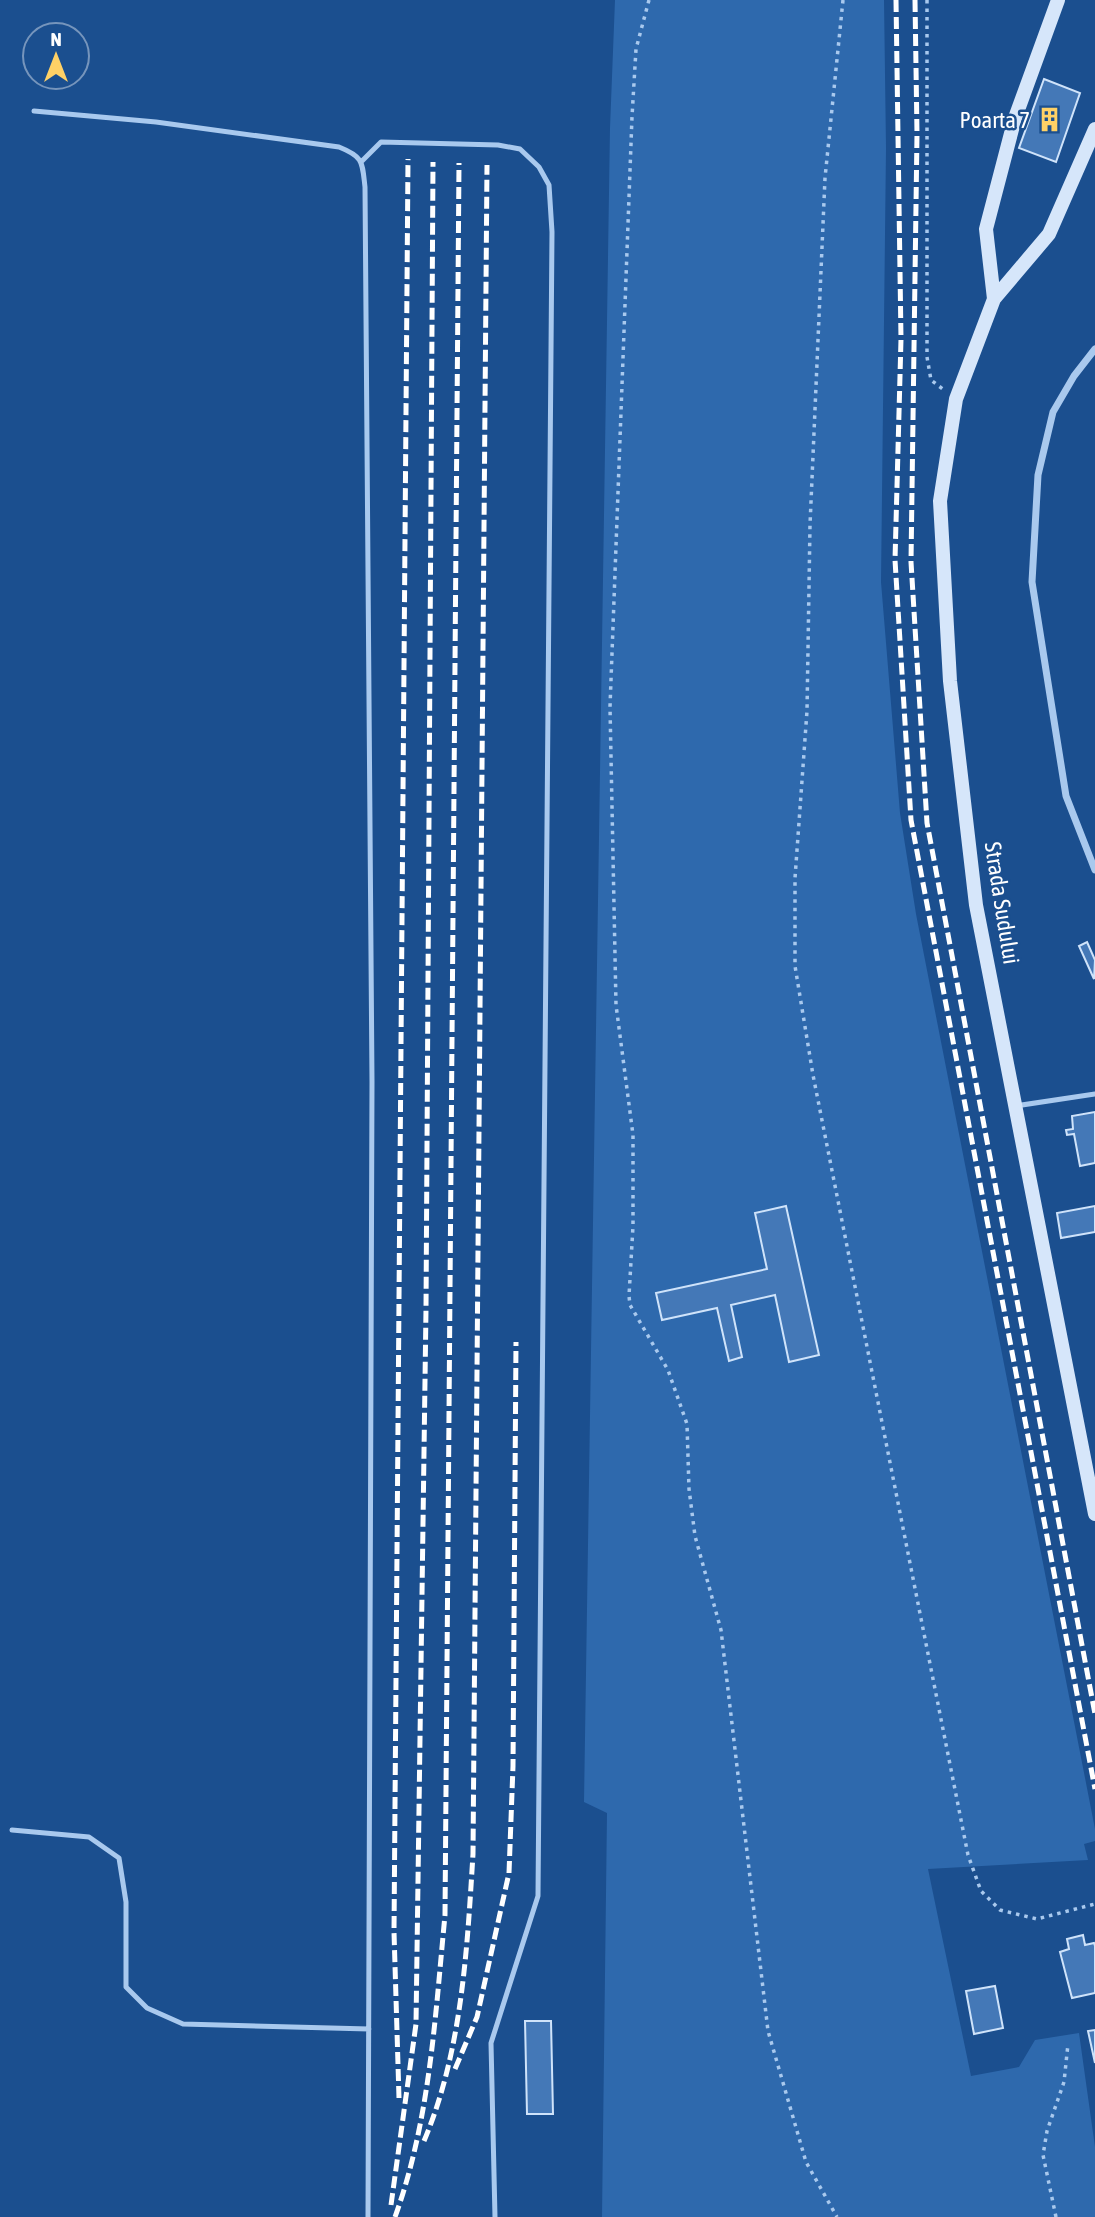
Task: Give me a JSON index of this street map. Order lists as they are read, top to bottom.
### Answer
{
  "streets": {
    "street": ["Strada Sudului"]
  },
  "places": {
    "building": ["Poarta 7"]
  },
  "north": "top"
}
